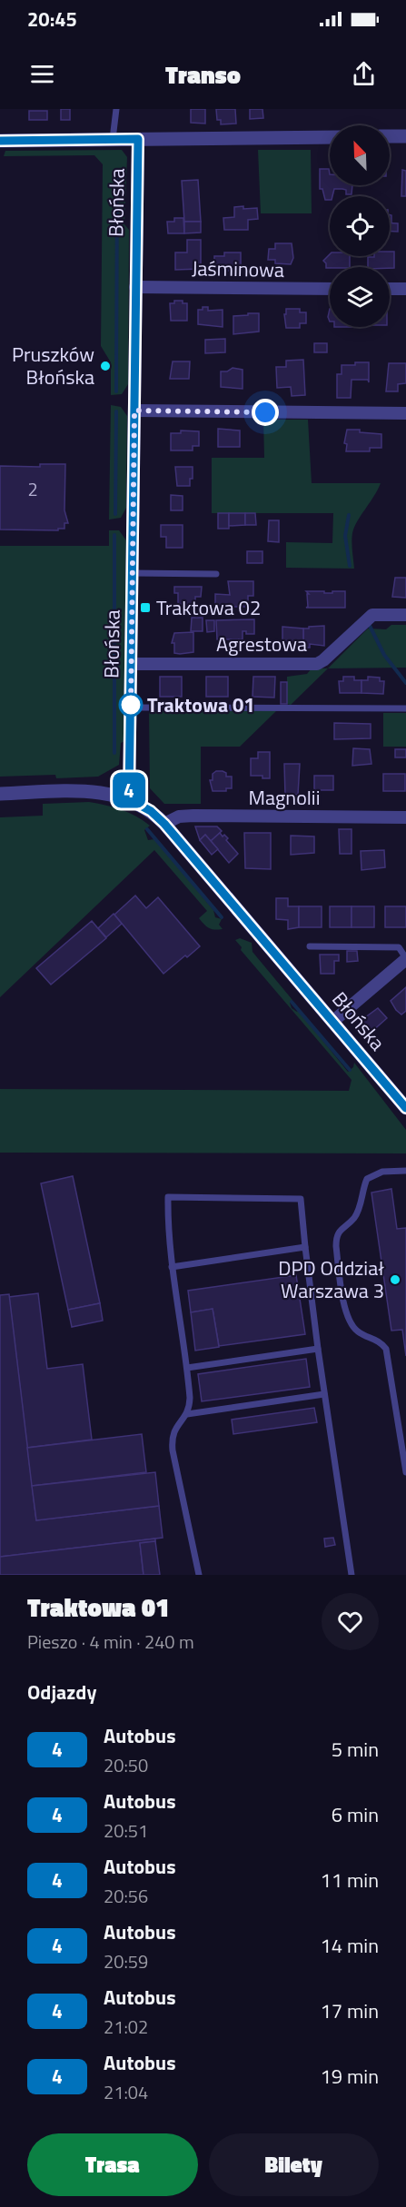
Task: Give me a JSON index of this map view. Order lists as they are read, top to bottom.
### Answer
{
  "streets": {
    "street": [
      "Błońska",
      "Jaśminowa",
      "Agrestowa",
      "Magnolii"
    ]
  },
  "crossings": [
    ["Błońska", "Jaśminowa"],
    ["Błońska", "Agrestowa"],
    ["Błońska", "Magnolii"]
  ],
  "places": {
    "other": ["Pruszków Błońska", "Traktowa 01", "DPD Oddział Warszawa 3"],
    "transit": ["Traktowa 02"]
  },
  "lines": ["bus line 4"],
  "house_numbers": ["2"],
  "north": "top left",
  "page": {
    "status": "20:45",
    "header": "Transo",
    "on_map": "4",
    "heading": [
      ["Traktowa 01", "Pieszo · 4 min · 240 m"],
      "Odjazdy"
    ],
    "list": [
      {
        "mark": "4",
        "name": "Autobus",
        "note": "20:50",
        "value": "5 min"
      },
      {
        "mark": "4",
        "name": "Autobus",
        "note": "20:51",
        "value": "6 min"
      },
      {
        "mark": "4",
        "name": "Autobus",
        "note": "20:56",
        "value": "11 min"
      },
      {
        "mark": "4",
        "name": "Autobus",
        "note": "20:59",
        "value": "14 min"
      },
      {
        "mark": "4",
        "name": "Autobus",
        "note": "21:02",
        "value": "17 min"
      },
      {
        "mark": "4",
        "name": "Autobus",
        "note": "21:04",
        "value": "19 min"
      }
    ],
    "buttons": ["Trasa", "Bilety"]
  }
}
